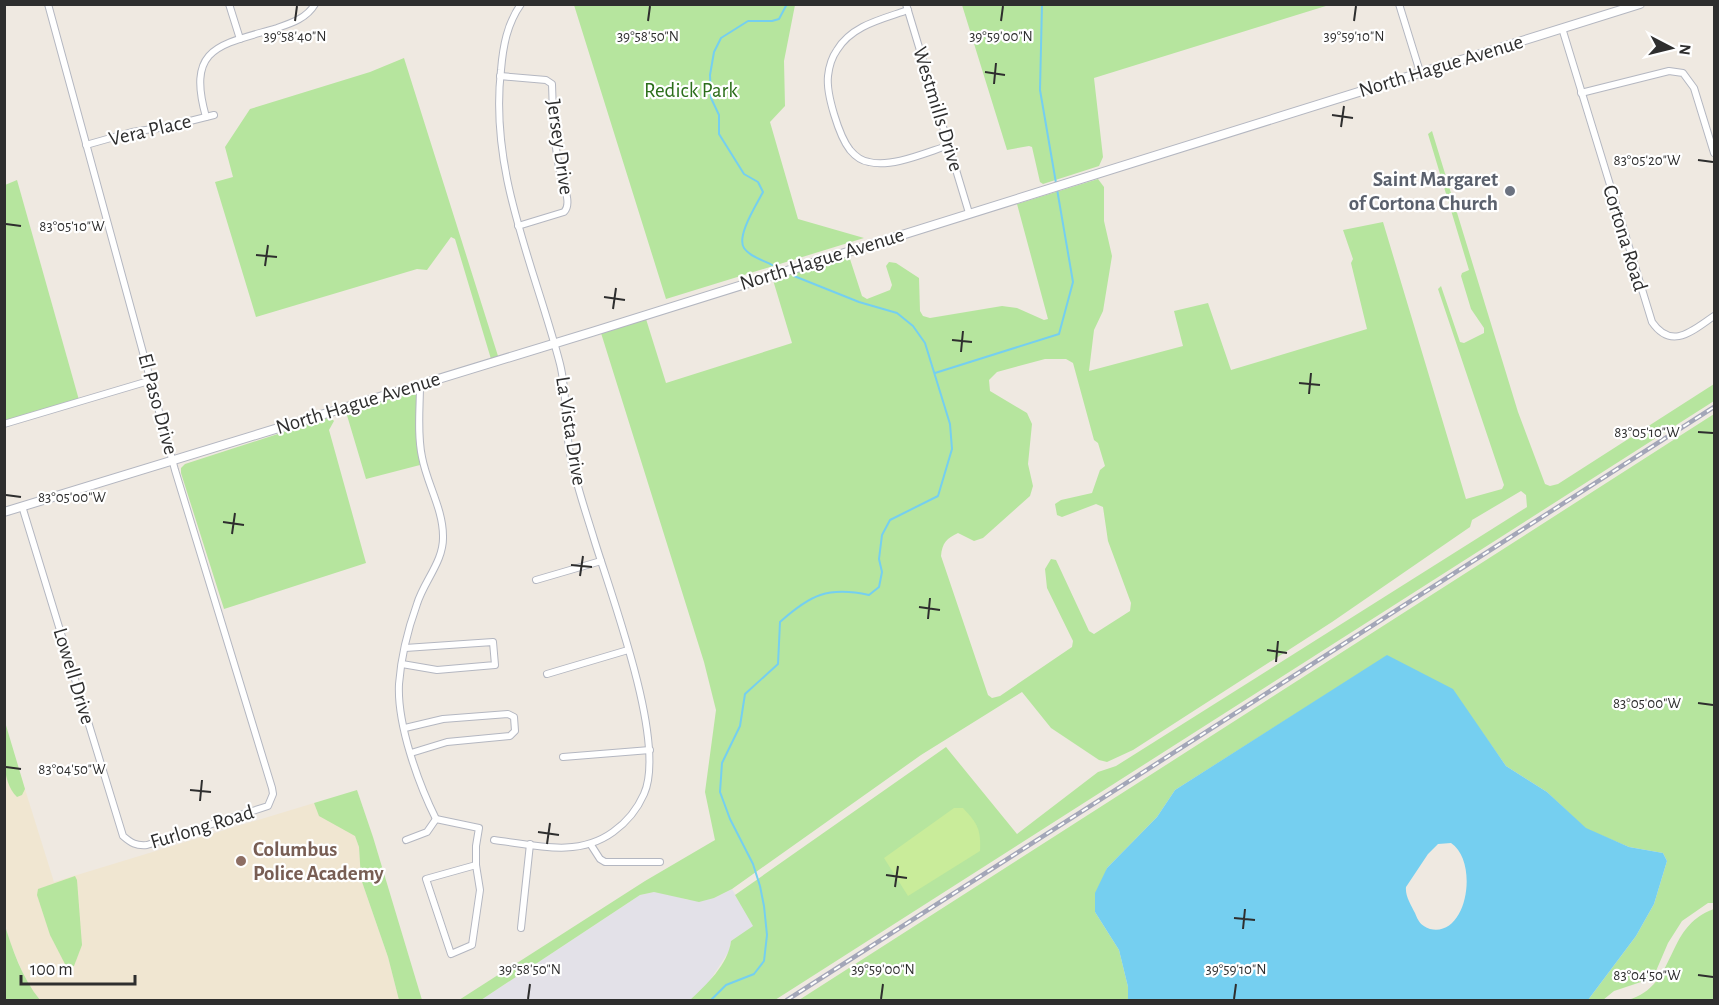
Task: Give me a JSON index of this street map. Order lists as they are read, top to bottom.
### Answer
{
  "streets": {
    "main road": ["North Hague Avenue"],
    "street": [
      "Westmills Drive",
      "Vera Place",
      "Jersey Drive",
      "Cortona Road",
      "El Paso Drive",
      "La Vista Drive",
      "Lowell Drive",
      "Furlong Road"
    ]
  },
  "crossings": [
    ["North Hague Avenue", "Westmills Drive"],
    ["North Hague Avenue", "Cortona Road"],
    ["North Hague Avenue", "El Paso Drive"],
    ["North Hague Avenue", "La Vista Drive"],
    ["North Hague Avenue", "Lowell Drive"],
    ["Vera Place", "El Paso Drive"],
    ["Jersey Drive", "La Vista Drive"],
    ["El Paso Drive", "Furlong Road"],
    ["Lowell Drive", "Furlong Road"]
  ],
  "parks": ["Redick Park"],
  "places": ["Saint Margaret of Cortona Church", "Columbus Police Academy"],
  "scale_bar": "100 m",
  "north": "right",
  "coordinates": [
    "39°58'40\"N",
    "39°58'50\"N",
    "39°59'00\"N",
    "39°59'10\"N",
    "83°05'20\"W",
    "83°05'10\"W",
    "83°05'00\"W",
    "83°04'50\"W"
  ]
}
